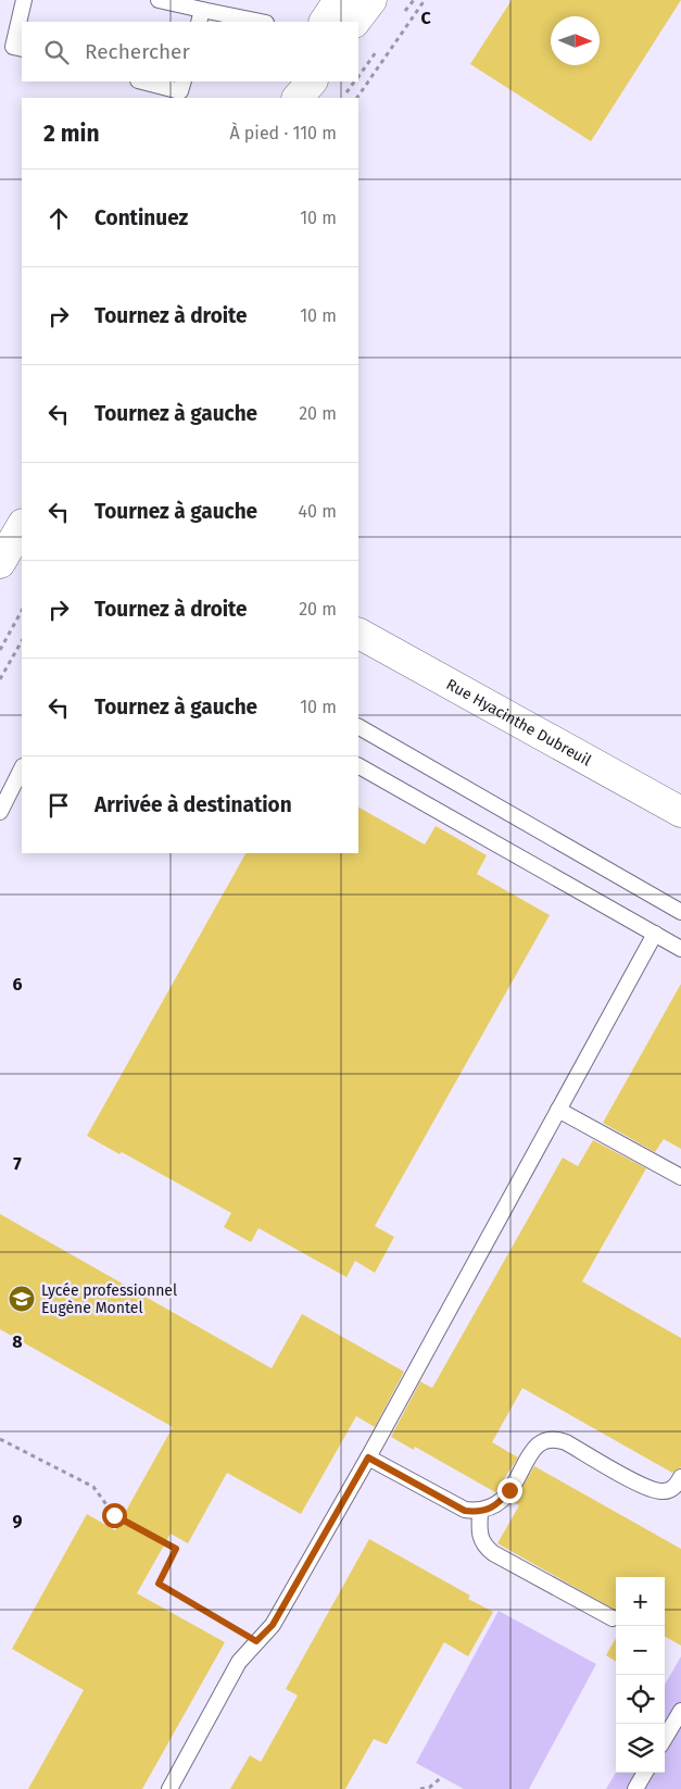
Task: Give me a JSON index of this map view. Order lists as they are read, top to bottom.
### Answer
{
  "streets": {
    "street": ["Rue Hyacinthe Dubreuil"]
  },
  "places": {
    "school or university": ["Lycée professionnel Eugène Montel"]
  },
  "north": "right",
  "page": {
    "search": "Rechercher",
    "heading": ["2 min", "À pied · 110 m"],
    "list": [
      ["Continuez", "10 m"],
      ["Tournez à droite", "10 m"],
      ["Tournez à gauche", "20 m"],
      ["Tournez à gauche", "40 m"],
      ["Tournez à droite", "20 m"],
      ["Tournez à gauche", "10 m"],
      "Arrivée à destination"
    ],
    "map_buttons": ["+", "−"]
  },
  "grid": {
    "columns": ["C"],
    "rows": [
      "6",
      "7",
      "8",
      "9"
    ]
  }
}
